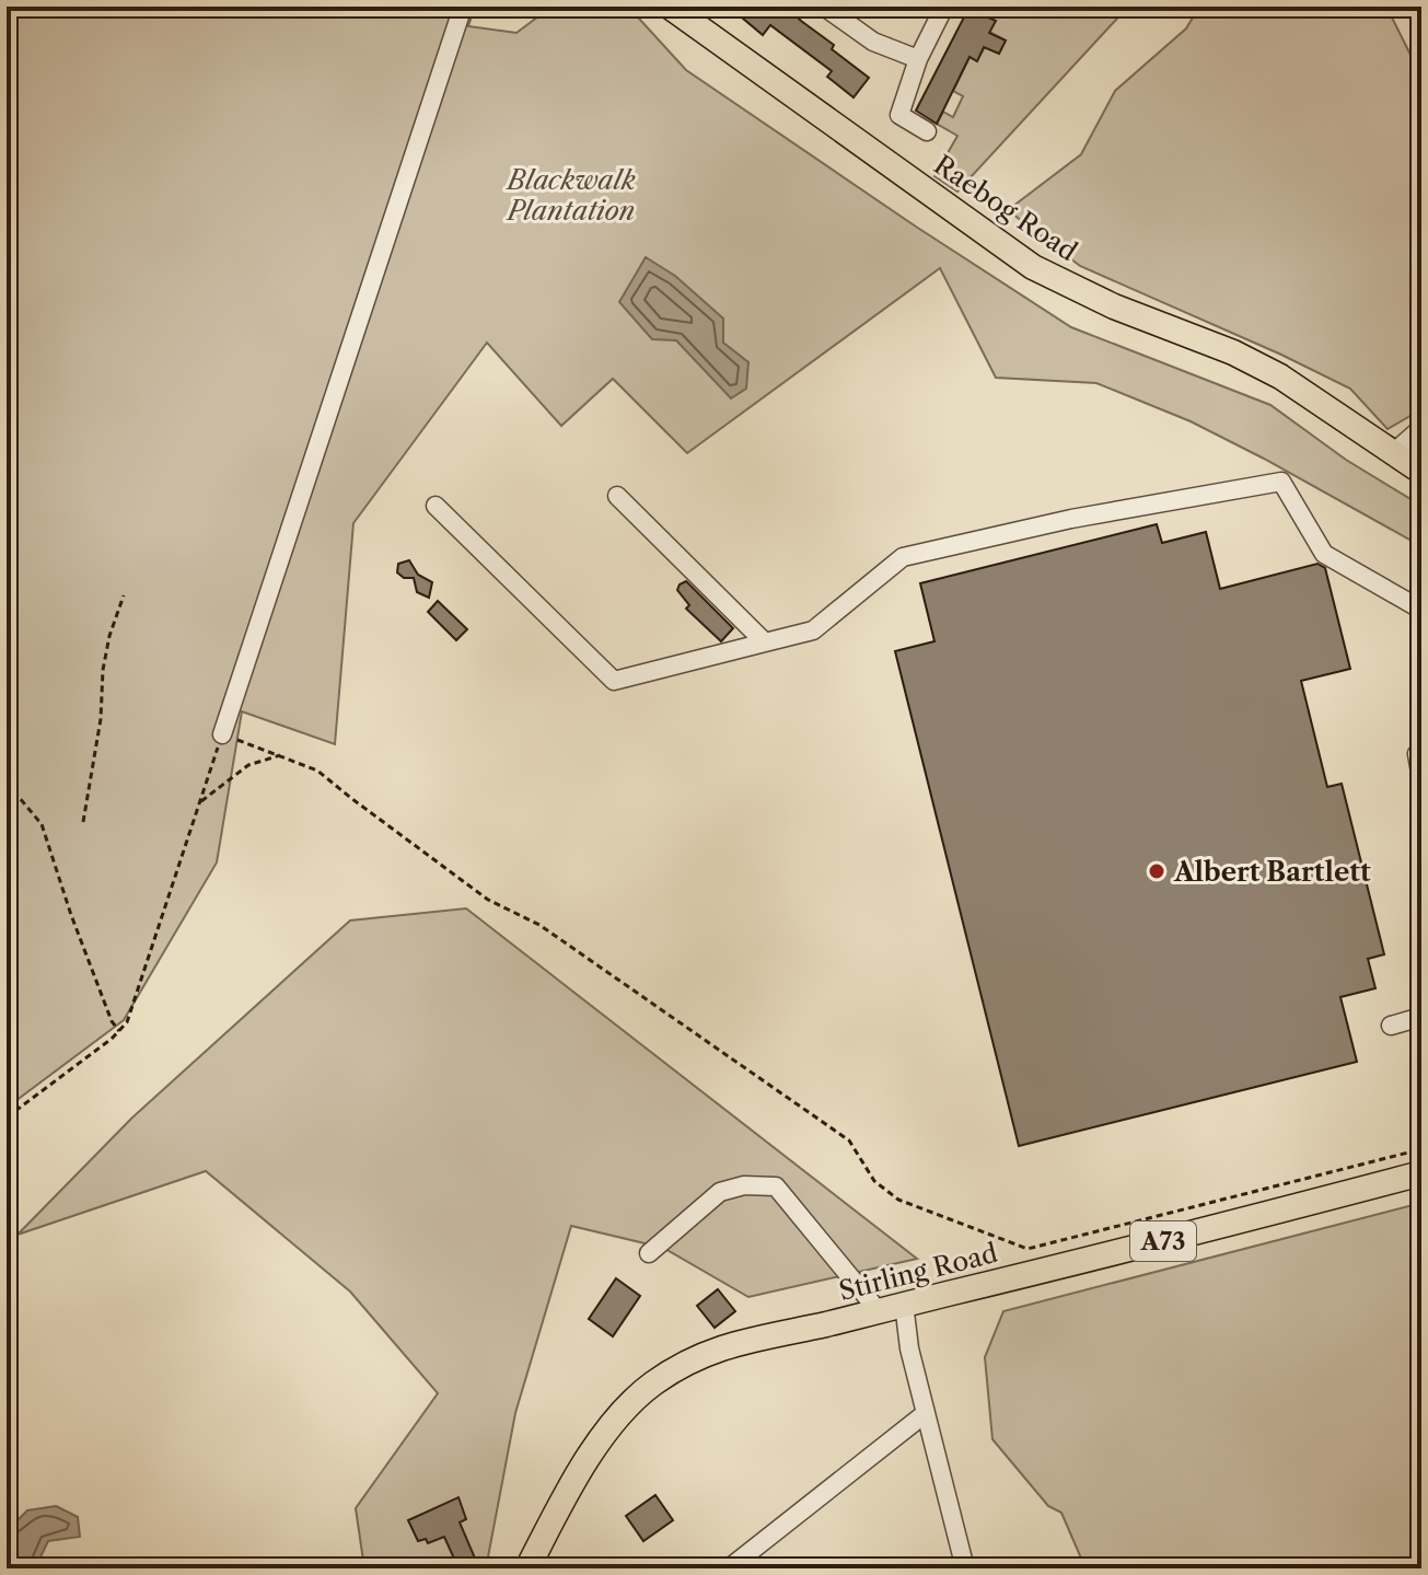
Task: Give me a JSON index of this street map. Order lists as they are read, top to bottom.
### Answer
{
  "streets": {
    "main road": ["Raebog Road", "A73", "Stirling Road"]
  },
  "parks": ["Blackwalk Plantation"],
  "places": ["Albert Bartlett"]
}
